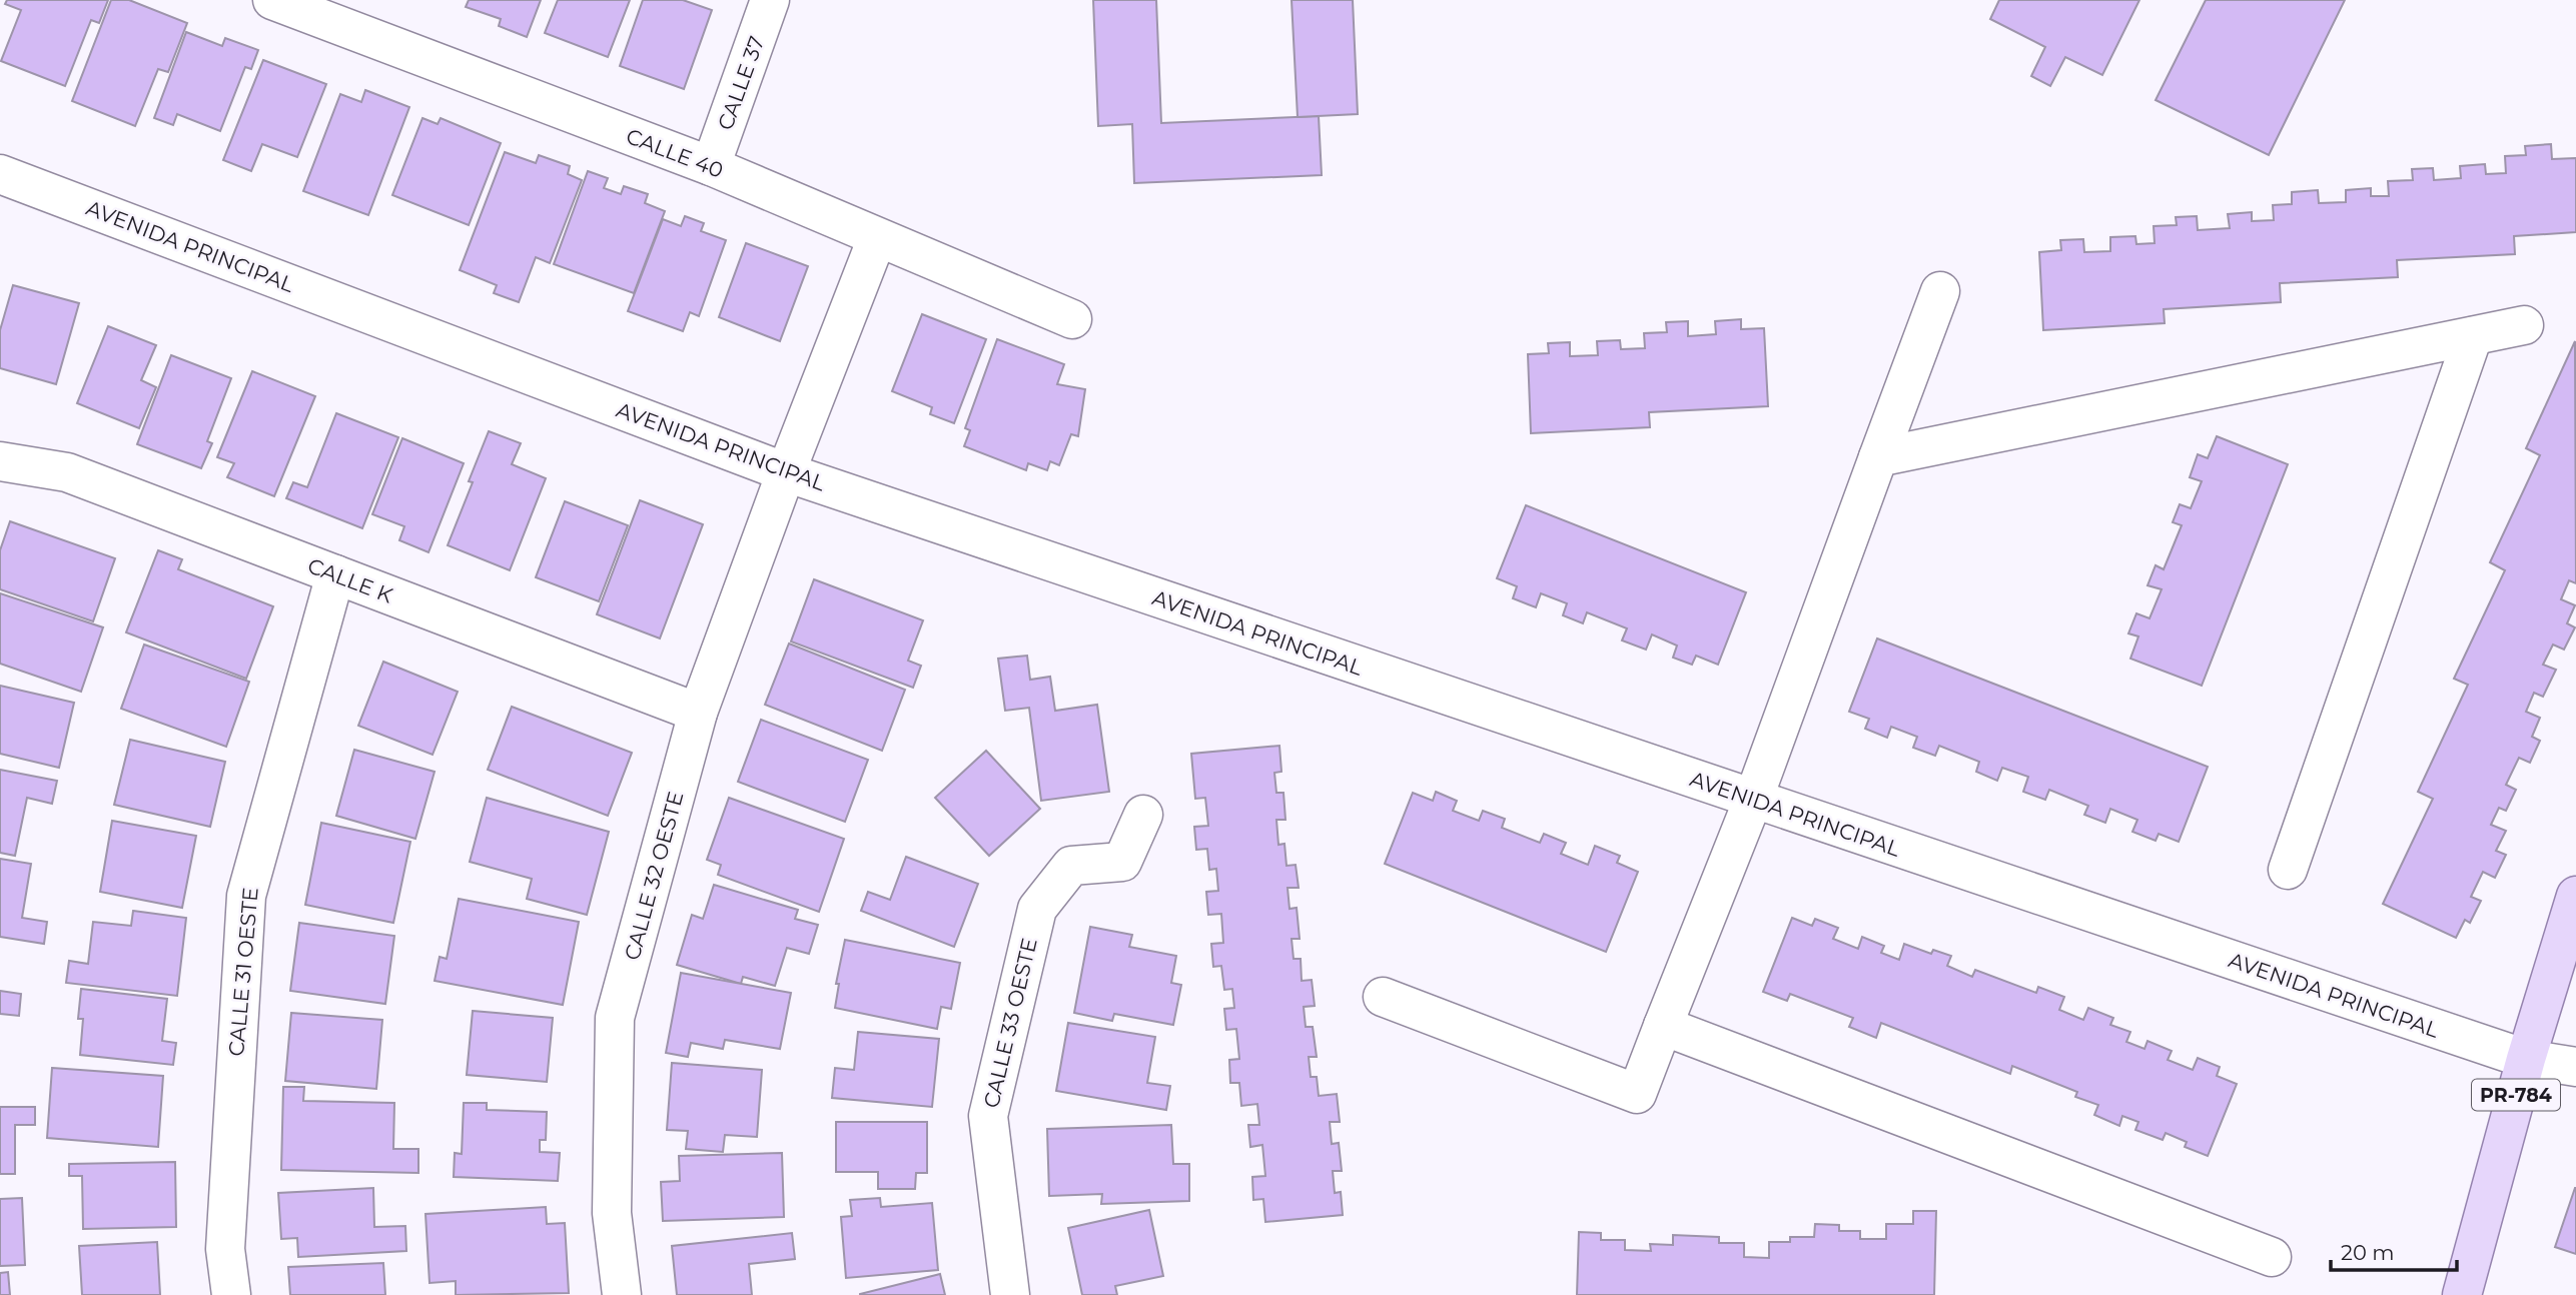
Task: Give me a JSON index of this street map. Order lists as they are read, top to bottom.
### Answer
{
  "streets": {
    "main road": ["PR-784"],
    "street": [
      "CALLE 37",
      "CALLE 40",
      "AVENIDA PRINCIPAL",
      "CALLE K",
      "CALLE 32 OESTE",
      "CALLE 31 OESTE",
      "CALLE 33 OESTE"
    ]
  },
  "crossings": [
    ["CALLE 37", "CALLE 40"],
    ["CALLE 40", "CALLE 32 OESTE"],
    ["AVENIDA PRINCIPAL", "CALLE 32 OESTE"],
    ["AVENIDA PRINCIPAL", "PR-784"],
    ["CALLE K", "CALLE 32 OESTE"],
    ["CALLE K", "CALLE 31 OESTE"]
  ],
  "scale_bar": "20 m"
}
